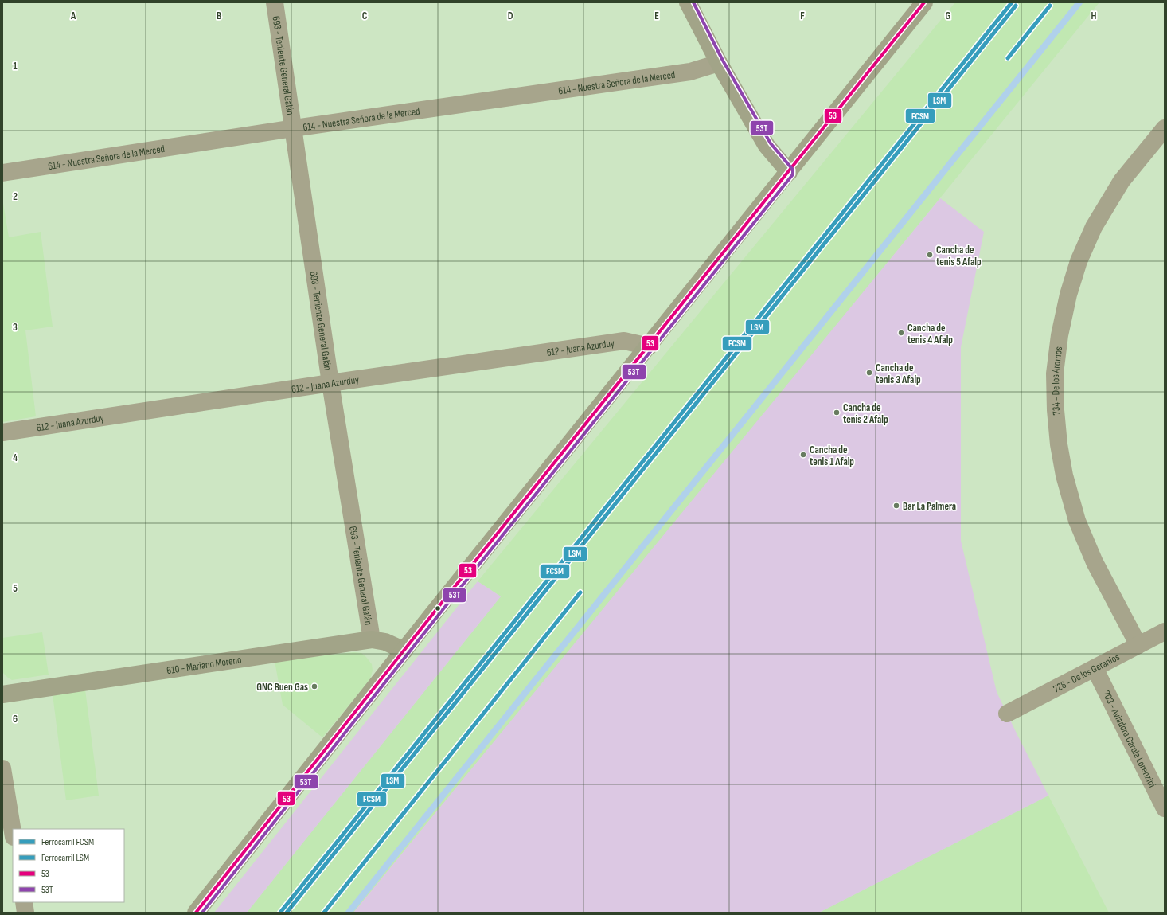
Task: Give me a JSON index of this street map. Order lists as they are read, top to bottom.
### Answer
{
  "streets": {
    "street": [
      "693 - Teniente General Galán",
      "614 - Nuestra Señora de la Merced",
      "612 - Juana Azurduy",
      "734 - De los Aromos",
      "610 - Mariano Moreno",
      "728 - De los Geranios",
      "703 - Aviadora Carola Lorenzini"
    ]
  },
  "crossings": [
    ["693 - Teniente General Galán", "614 - Nuestra Señora de la Merced"],
    ["693 - Teniente General Galán", "612 - Juana Azurduy"],
    ["693 - Teniente General Galán", "610 - Mariano Moreno"],
    ["734 - De los Aromos", "728 - De los Geranios"],
    ["728 - De los Geranios", "703 - Aviadora Carola Lorenzini"]
  ],
  "places": [
    "Cancha de tenis 5 Afalp",
    "Cancha de tenis 4 Afalp",
    "Cancha de tenis 3 Afalp",
    "Cancha de tenis 2 Afalp",
    "Cancha de tenis 1 Afalp",
    "Bar La Palmera",
    "GNC Buen Gas"
  ],
  "lines": [
    "rail line FCSM",
    "transit line 53",
    "transit line 53T",
    "rail line LSM"
  ],
  "legend": [
    "Ferrocarril FCSM",
    "Ferrocarril LSM",
    "53",
    "53T"
  ],
  "grid": {
    "columns": [
      "A",
      "B",
      "C",
      "D",
      "E",
      "F",
      "G",
      "H"
    ],
    "rows": [
      "1",
      "2",
      "3",
      "4",
      "5",
      "6"
    ]
  }
}
